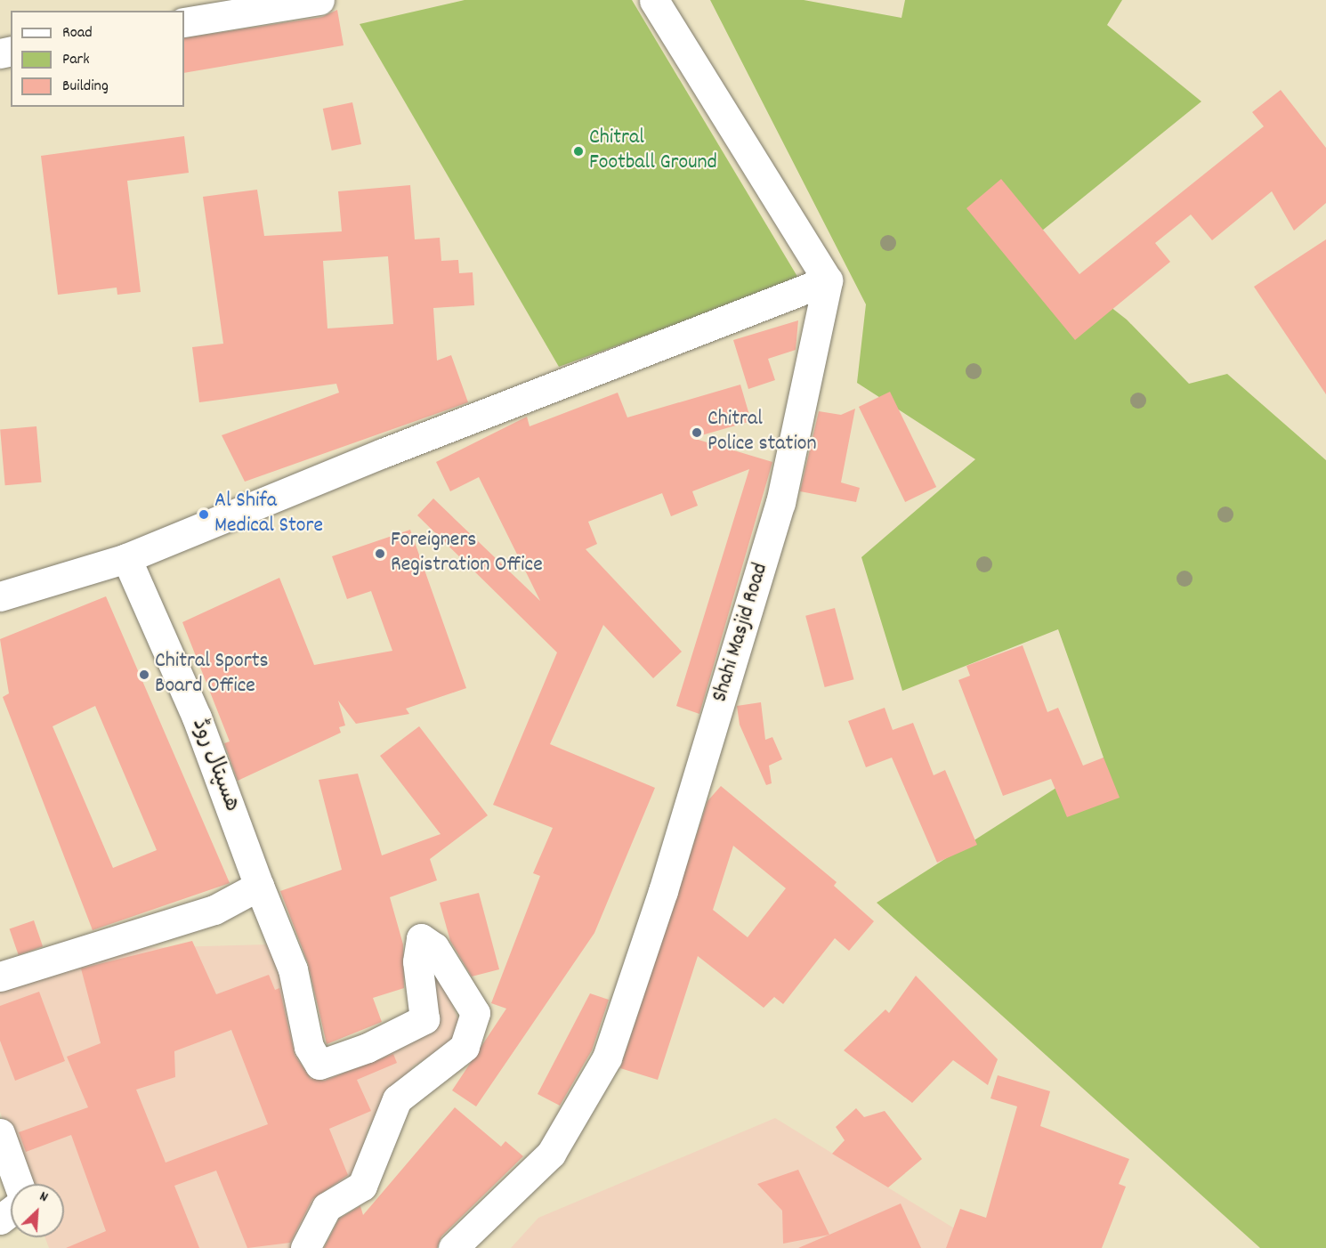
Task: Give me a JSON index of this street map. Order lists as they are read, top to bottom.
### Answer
{
  "streets": {
    "street": ["Shahi Masjid Road", "ھسپتال روڈ"]
  },
  "places": [
    "Chitral Football Ground",
    "Chitral Police station",
    "Al Shifa Medical Store",
    "Foreigners Registration Office",
    "Chitral Sports Board Office"
  ],
  "legend": ["Road", "Park", "Building"],
  "north": "top right"
}
